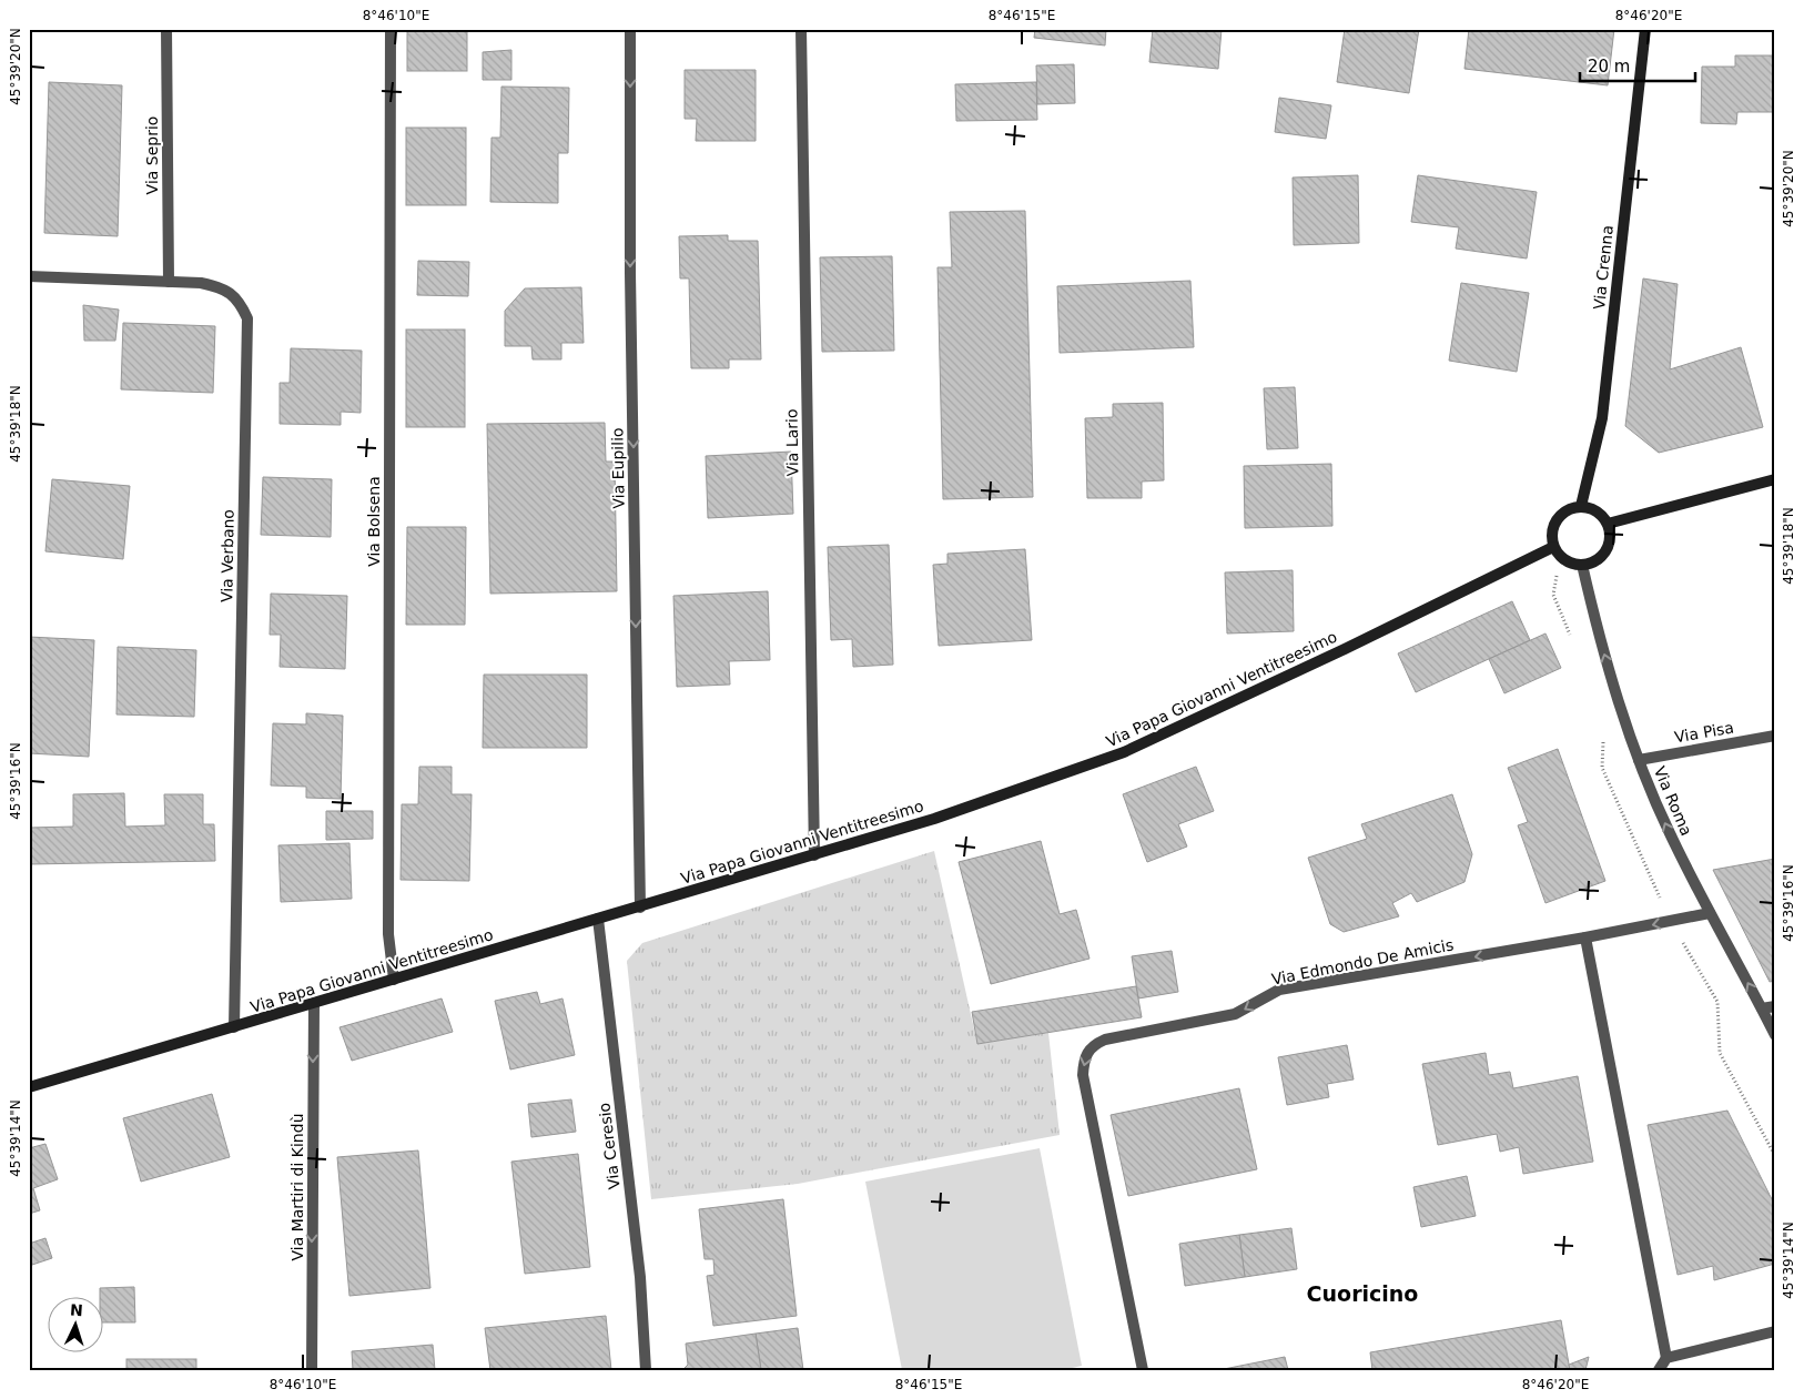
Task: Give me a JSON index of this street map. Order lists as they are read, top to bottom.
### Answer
{
  "streets": {
    "street": [
      "Via Seprio",
      "Via Crenna",
      "Via Lario",
      "Via Eupilio",
      "Via Bolsena",
      "Via Verbano",
      "Via Papa Giovanni Ventitreesimo",
      "Via Pisa",
      "Via Roma",
      "Via Edmondo De Amicis",
      "Via Ceresio",
      "Via Martiri di Kindù"
    ]
  },
  "crossings": [
    ["Via Seprio", "Via Verbano"],
    ["Via Crenna", "Via Papa Giovanni Ventitreesimo"],
    ["Via Crenna", "Via Roma"],
    ["Via Lario", "Via Papa Giovanni Ventitreesimo"],
    ["Via Eupilio", "Via Papa Giovanni Ventitreesimo"],
    ["Via Bolsena", "Via Papa Giovanni Ventitreesimo"],
    ["Via Verbano", "Via Papa Giovanni Ventitreesimo"],
    ["Via Papa Giovanni Ventitreesimo", "Via Roma"],
    ["Via Papa Giovanni Ventitreesimo", "Via Ceresio"],
    ["Via Papa Giovanni Ventitreesimo", "Via Martiri di Kindù"],
    ["Via Pisa", "Via Roma"],
    ["Via Roma", "Via Edmondo De Amicis"]
  ],
  "one_way": ["Via Eupilio", "Via Roma", "Via Martiri di Kindù"],
  "districts": ["Cuoricino"],
  "scale_bar": "20 m",
  "north": "top",
  "coordinates": [
    "8°46'10\"E",
    "8°46'15\"E",
    "8°46'20\"E",
    "45°39'20\"N",
    "45°39'18\"N",
    "45°39'16\"N",
    "45°39'14\"N"
  ]
}
